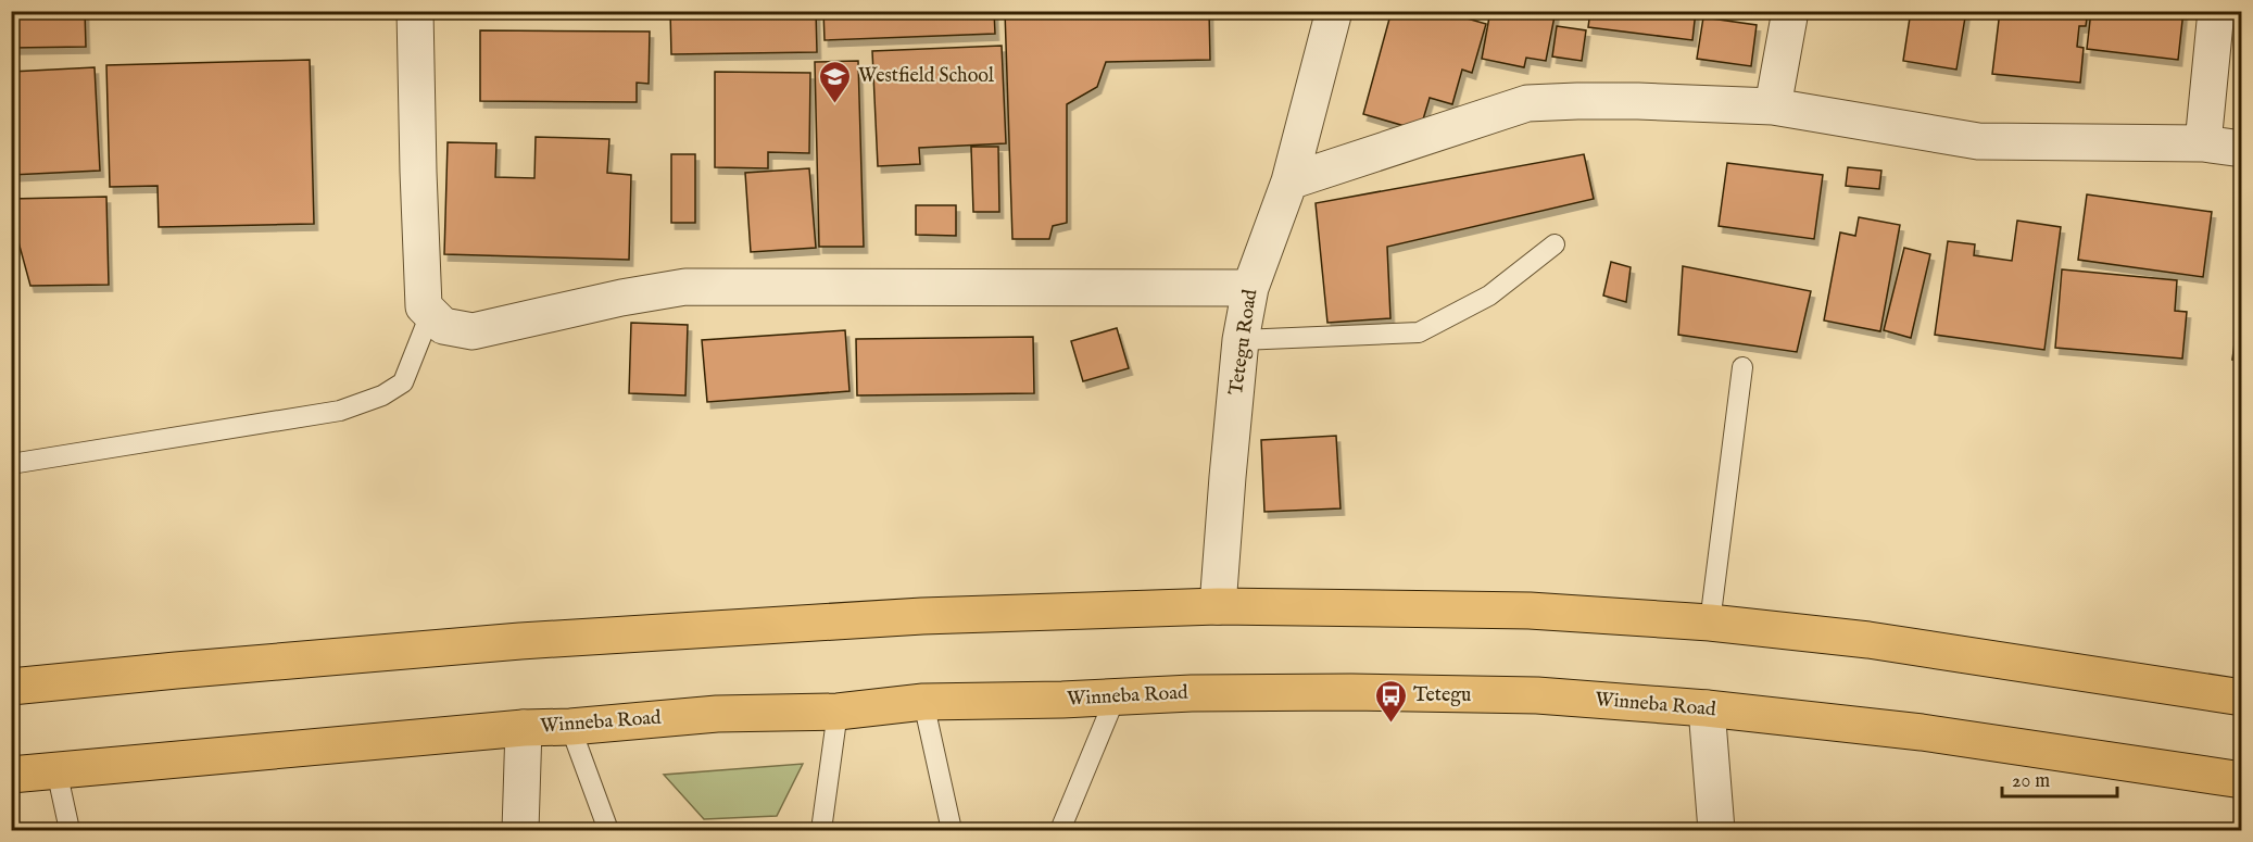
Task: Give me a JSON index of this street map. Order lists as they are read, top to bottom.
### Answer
{
  "streets": {
    "highway": ["Winneba Road"],
    "street": ["Tetegu Road"]
  },
  "places": {
    "school or university": ["Westfield School"],
    "bus stop": ["Tetegu"]
  },
  "scale_bar": "20 m"
}
